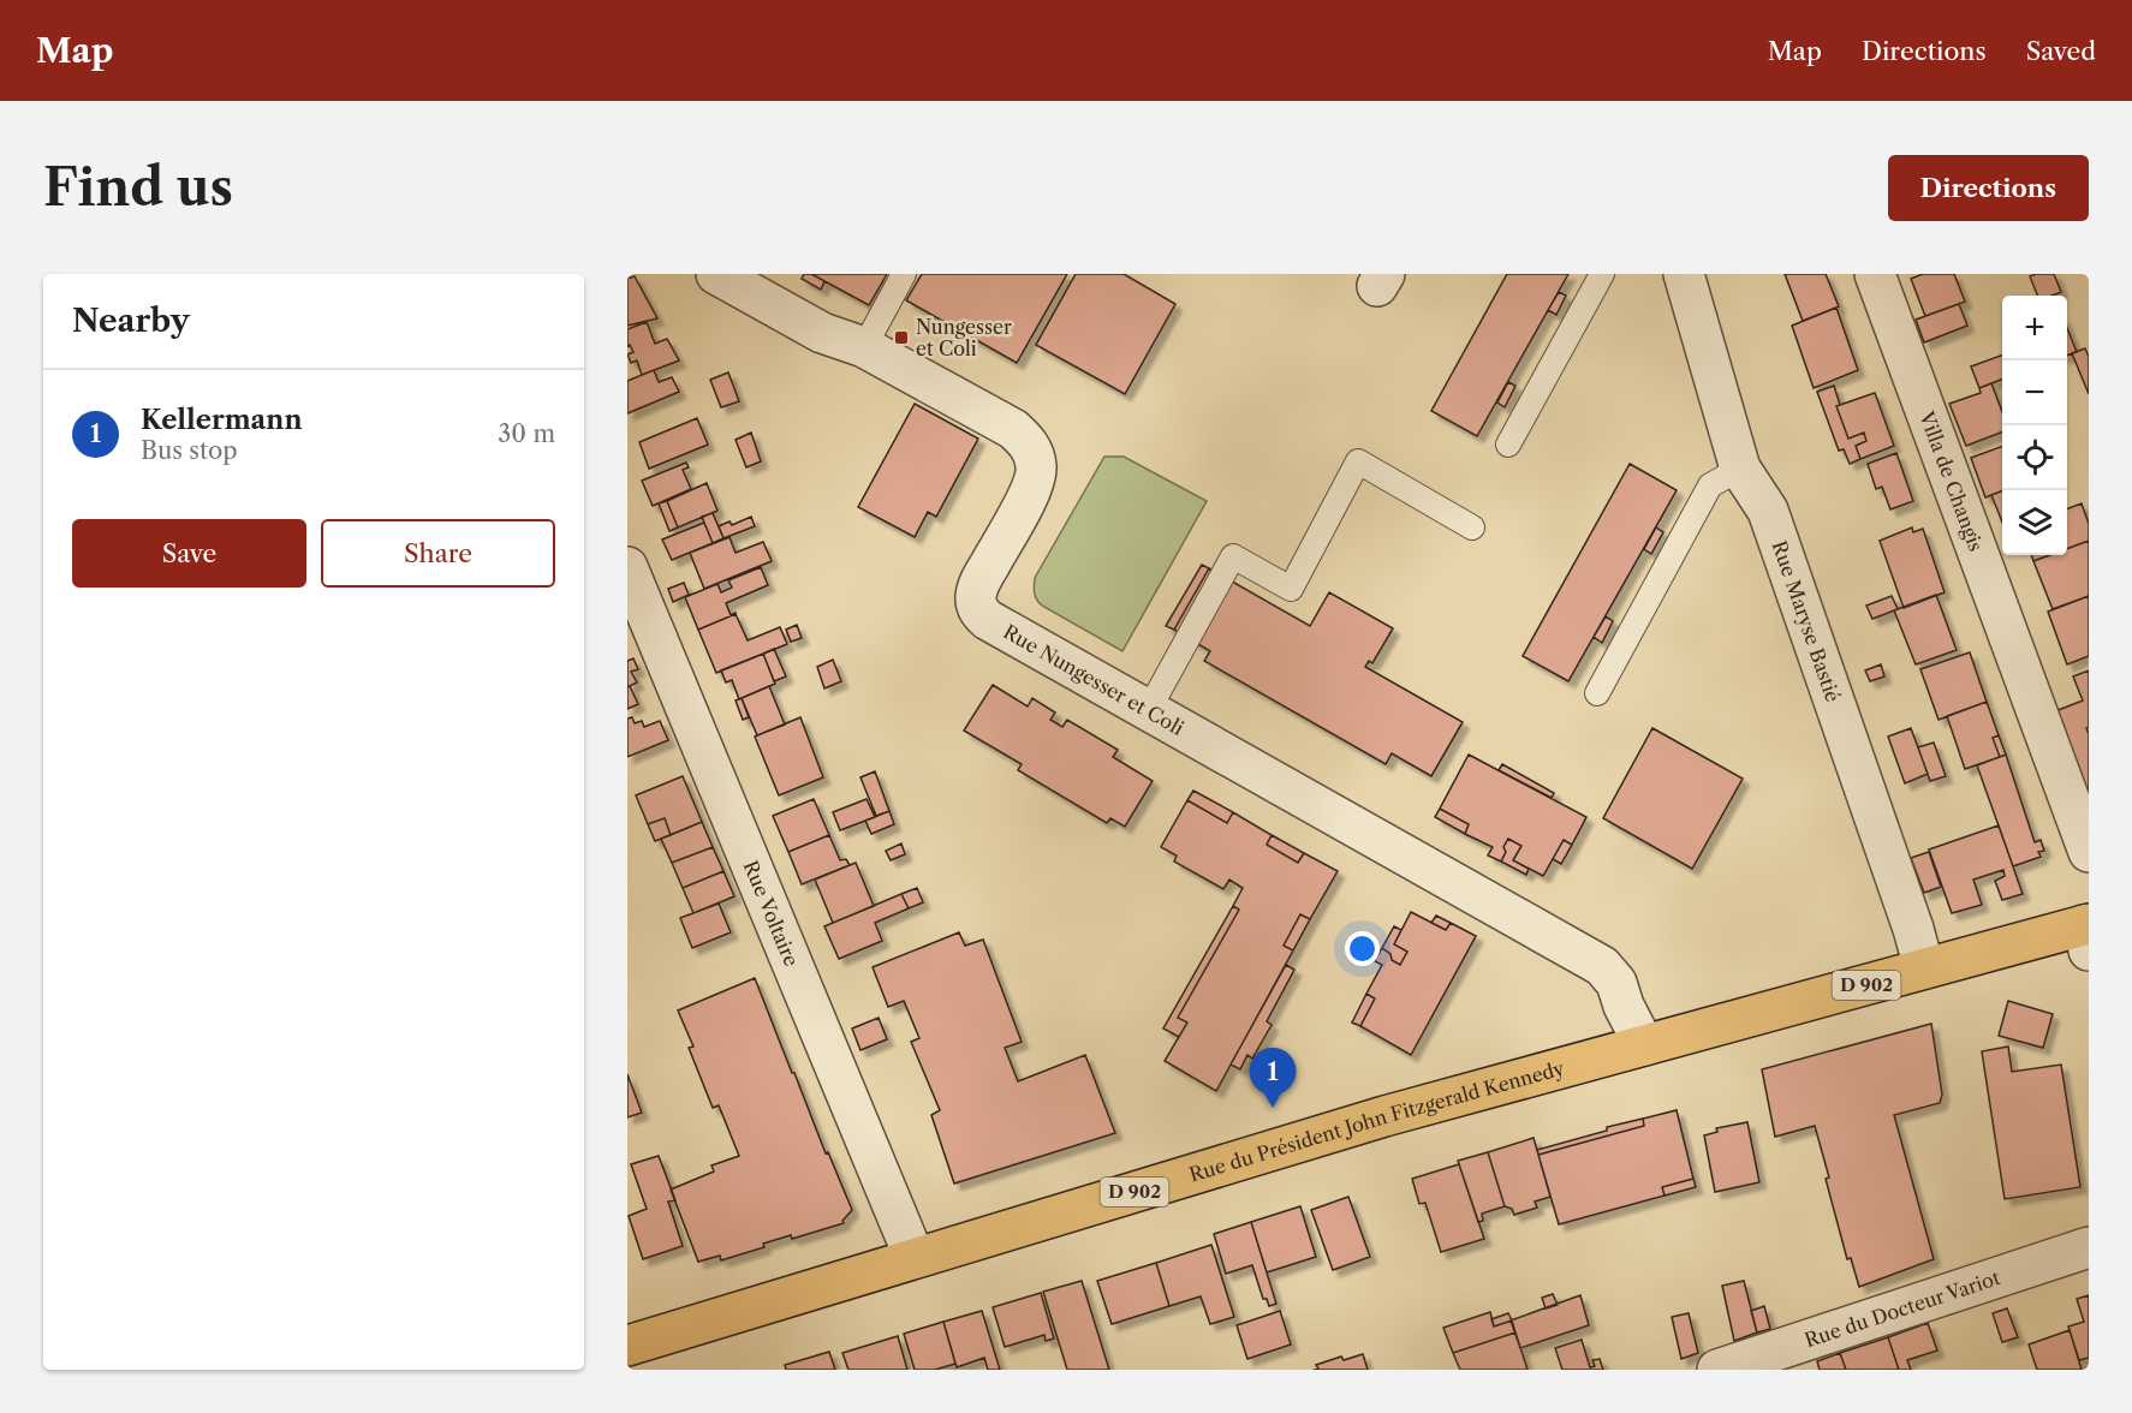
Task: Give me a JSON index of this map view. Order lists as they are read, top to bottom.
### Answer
{
  "streets": {
    "main road": ["D 902", "Rue du Président John Fitzgerald Kennedy"],
    "street": [
      "Villa de Changis",
      "Rue Maryse Bastié",
      "Rue Nungesser et Coli",
      "Rue Voltaire",
      "Rue du Docteur Variot"
    ]
  },
  "crossings": [
    ["Rue Maryse Bastié", "Rue du Président John Fitzgerald Kennedy"],
    ["Rue Nungesser et Coli", "Rue du Président John Fitzgerald Kennedy"],
    ["Rue Voltaire", "Rue du Président John Fitzgerald Kennedy"]
  ],
  "places": {
    "transit": ["Nungesser et Coli"]
  },
  "page": {
    "header": "Map",
    "nav": ["Map", "Directions", "Saved"],
    "buttons": [
      "Directions",
      ["Save", "Share"]
    ],
    "title": "Find us",
    "heading": "Nearby",
    "map_buttons": ["+", "−"],
    "list": [
      {
        "mark": "1",
        "name": "Kellermann",
        "note": "Bus stop",
        "value": "30 m"
      }
    ],
    "pins": "1"
  }
}
